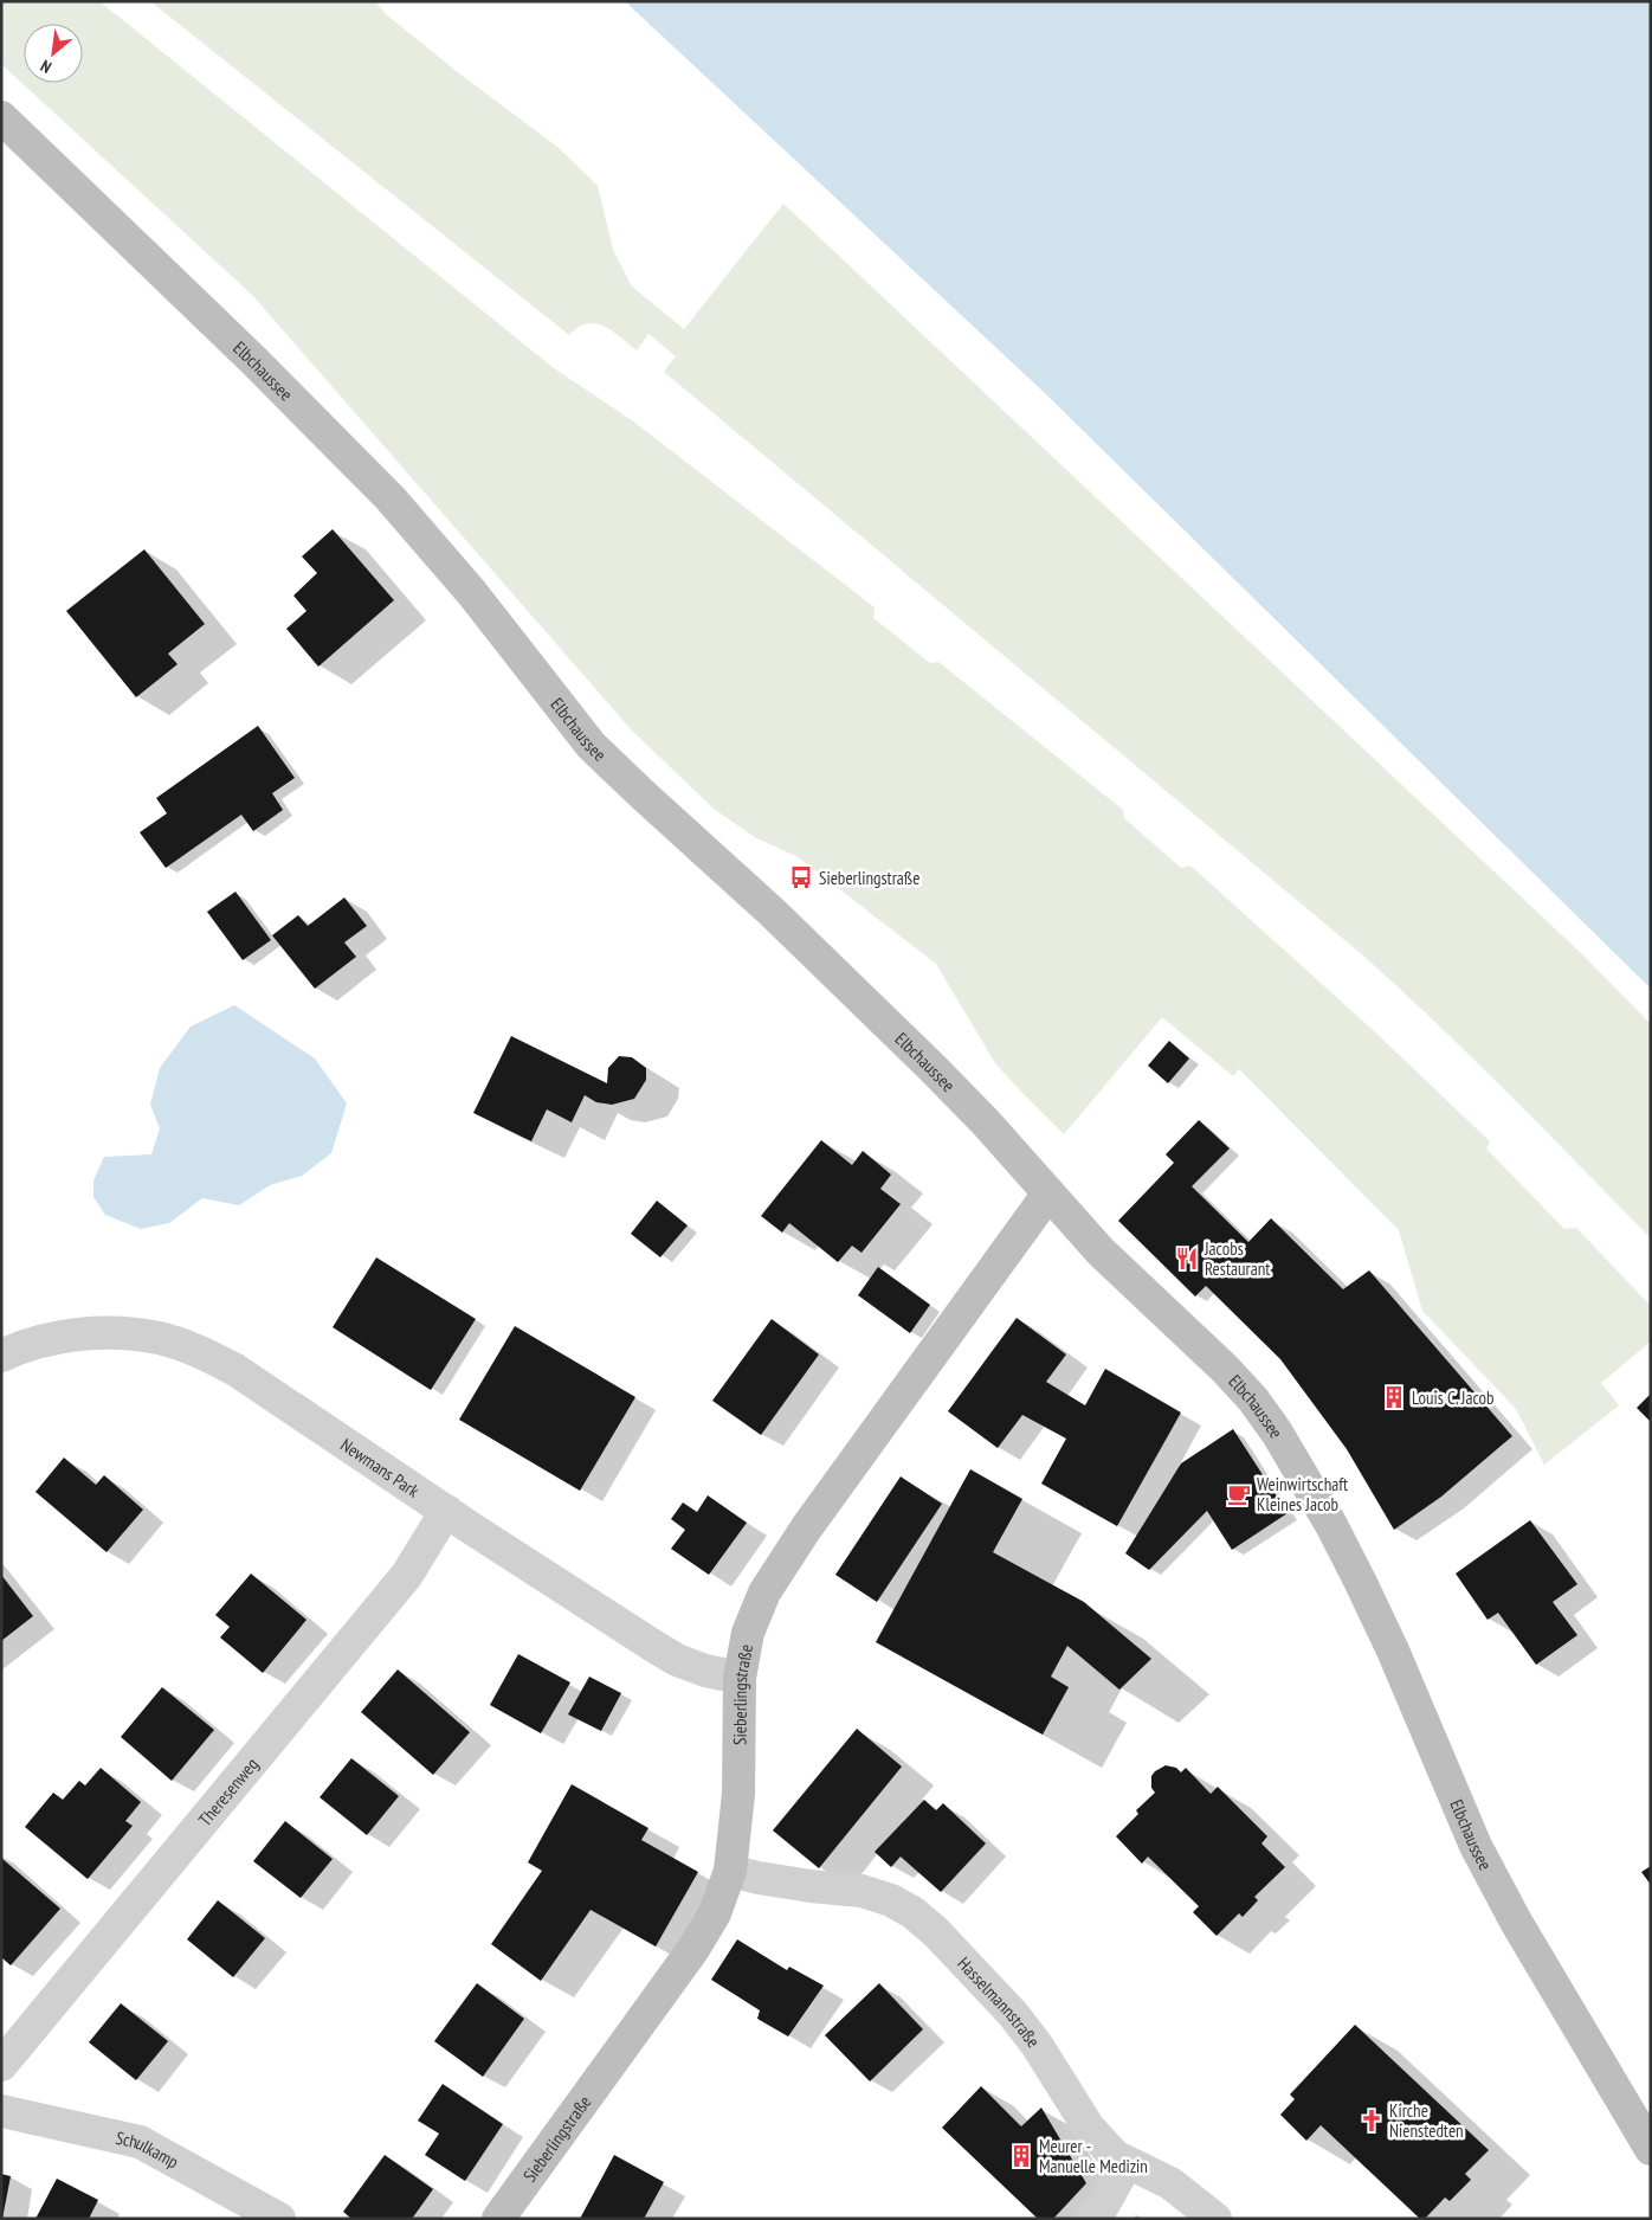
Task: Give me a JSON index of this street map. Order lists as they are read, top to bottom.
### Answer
{
  "streets": {
    "main road": ["Elbchaussee", "Sieberlingstraße"],
    "street": [
      "Newmans Park",
      "Theresenweg",
      "Hasselmannstraße",
      "Schulkamp"
    ]
  },
  "crossings": [
    ["Elbchaussee", "Sieberlingstraße"],
    ["Newmans Park", "Sieberlingstraße"],
    ["Newmans Park", "Theresenweg"],
    ["Sieberlingstraße", "Hasselmannstraße"]
  ],
  "places": {
    "bus stop": ["Sieberlingstraße"],
    "restaurant": ["Jacobs Restaurant"],
    "building": ["Louis C. Jacob", "Meurer - Manuelle Medizin"],
    "cafe": ["Weinwirtschaft Kleines Jacob"],
    "church": ["Kirche Nienstedten"]
  },
  "north": "bottom left"
}
